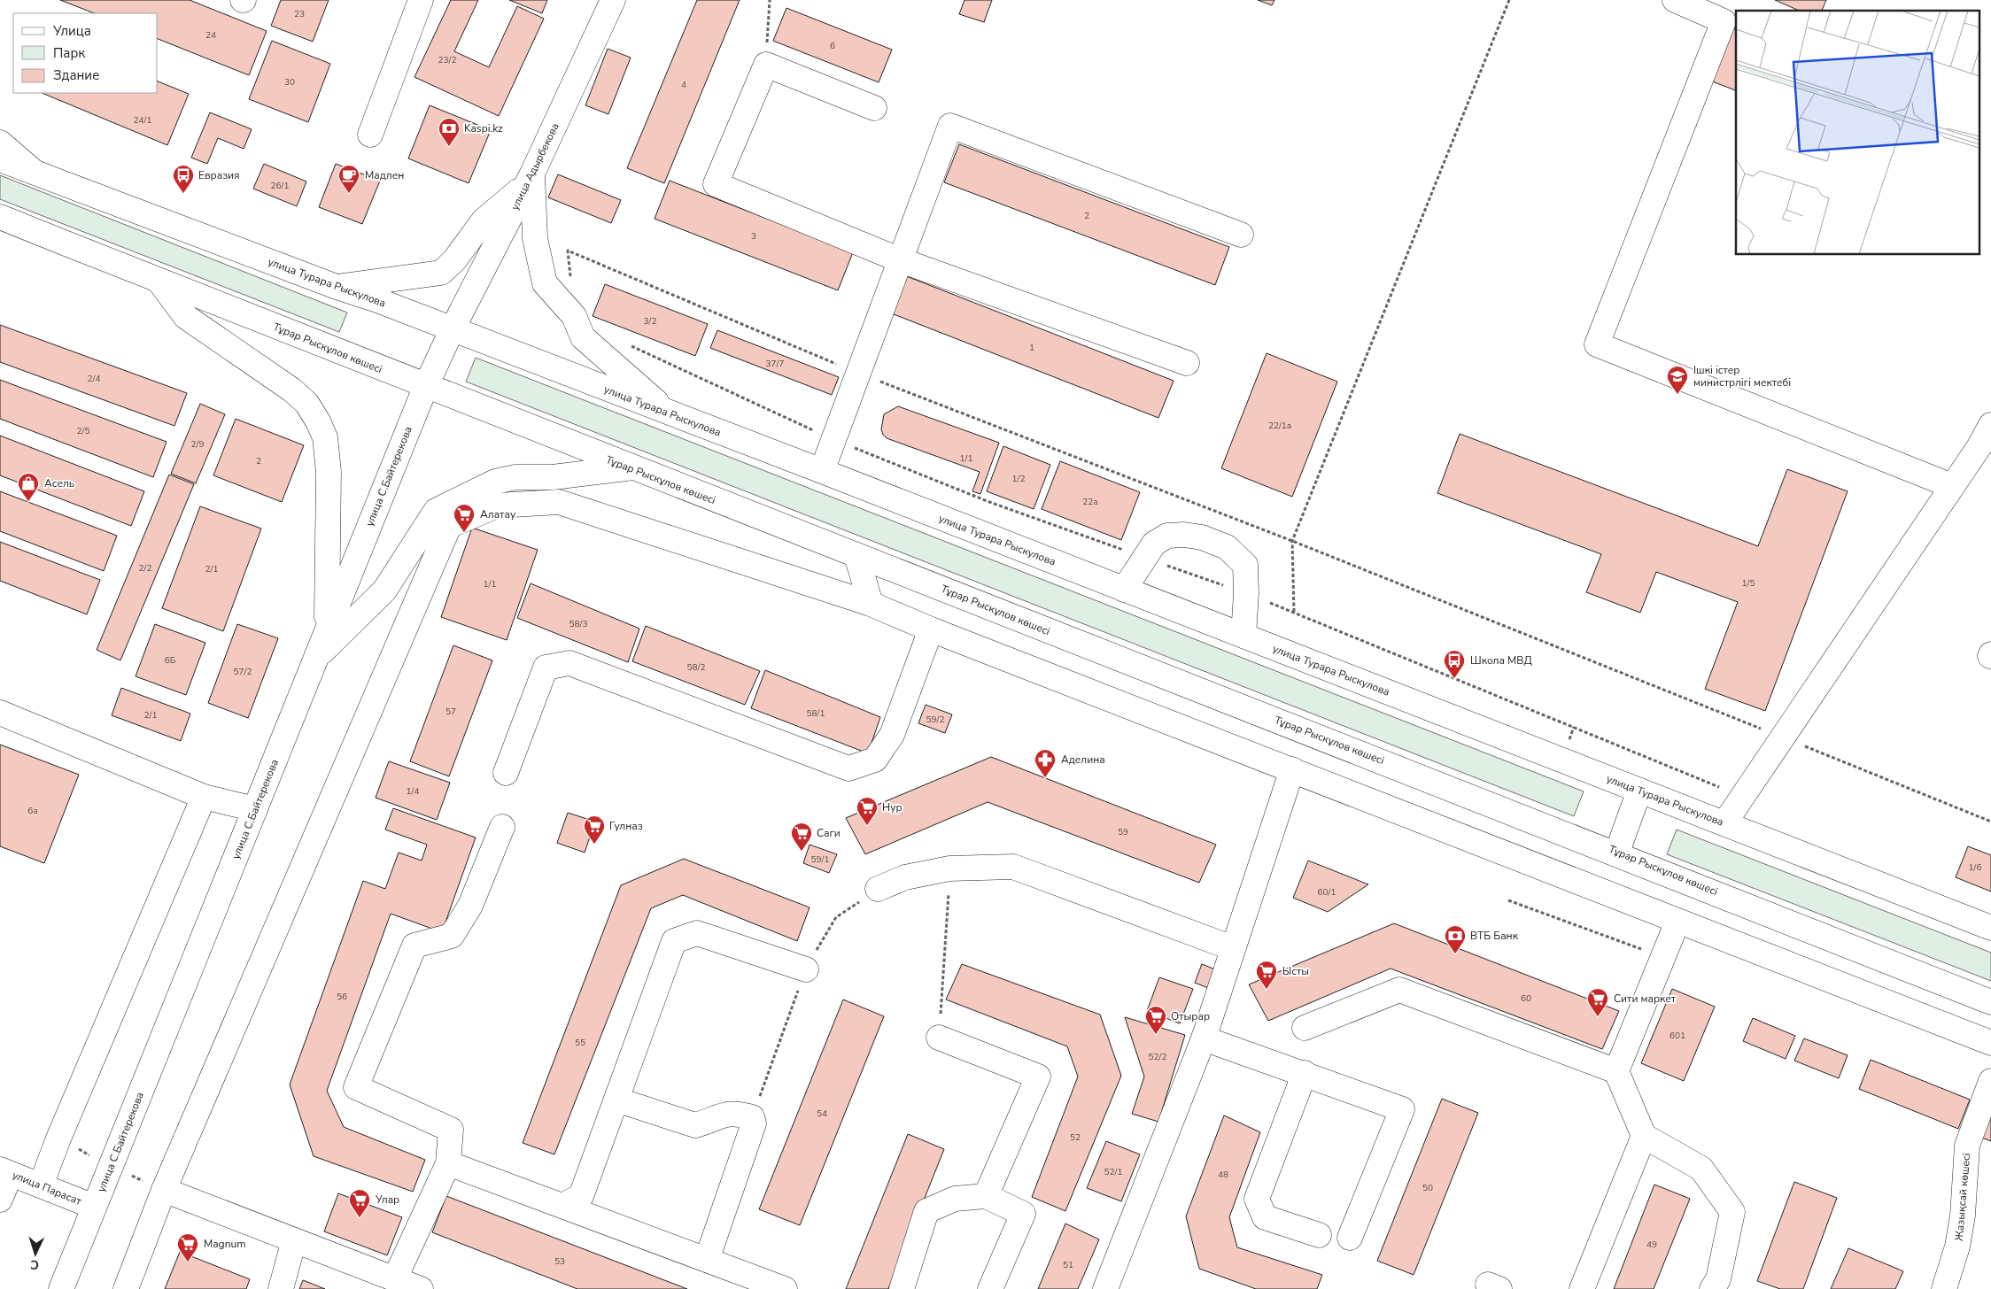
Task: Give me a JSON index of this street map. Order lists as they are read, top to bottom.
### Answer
{
  "streets": {
    "main road": [
      "улица Адырбекова",
      "улица Турара Рыскулова",
      "Тұрар Рыскұлов көшесі",
      "улица С.Байтерекова",
      "улица Парасат",
      "Жазықсай көшесі"
    ]
  },
  "crossings": [
    ["улица Адырбекова", "улица Турара Рыскулова"],
    ["улица Адырбекова", "улица С.Байтерекова"],
    ["улица Турара Рыскулова", "улица С.Байтерекова"],
    ["Тұрар Рыскұлов көшесі", "улица С.Байтерекова"],
    ["улица С.Байтерекова", "улица Парасат"]
  ],
  "places": {
    "bank": ["Kaspi.kz", "ВТБ Банк"],
    "bus stop": ["Евразия", "Школа МВД"],
    "cafe": ["Мадлен"],
    "school or university": ["Ішкі істер министрлігі мектебі"],
    "shop": ["Асель"],
    "supermarket": [
      "Алатау",
      "Нур",
      "Гулназ",
      "Саги",
      "Ысты",
      "Сити маркет",
      "Отырар",
      "Улар",
      "Magnum"
    ],
    "pharmacy": ["Аделина"]
  },
  "house_numbers": [
    "23",
    "24",
    "6",
    "23/2",
    "30",
    "4",
    "24/1",
    "26/1",
    "2",
    "3",
    "3/2",
    "1",
    "37/7",
    "2/4",
    "22/1а",
    "2/5",
    "2/9",
    "1/1",
    "2",
    "1/2",
    "22а",
    "2/2",
    "2/1",
    "1/5",
    "1/1",
    "58/3",
    "6Б",
    "58/2",
    "57/2",
    "57",
    "58/1",
    "2/1",
    "59/2",
    "1/4",
    "6а",
    "59",
    "59/1",
    "1/6",
    "60/1",
    "56",
    "60",
    "601",
    "55",
    "52/2",
    "54",
    "52",
    "52/1",
    "48",
    "50",
    "49",
    "53",
    "51"
  ],
  "legend": ["Улица", "Парк", "Здание"],
  "north": "bottom"
}
